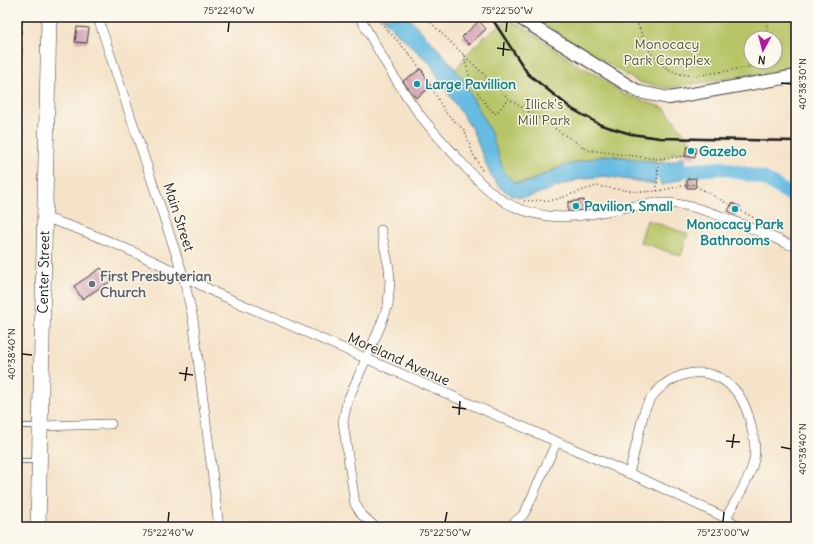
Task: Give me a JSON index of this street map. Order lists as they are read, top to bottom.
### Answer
{
  "streets": {
    "main road": ["Center Street"],
    "street": ["Main Street", "Moreland Avenue"]
  },
  "crossings": [
    ["Main Street", "Moreland Avenue"],
    ["Center Street", "Moreland Avenue"]
  ],
  "parks": ["Monocacy Park Complex", "Illick's Mill Park"],
  "places": [
    "Large Pavillion",
    "Gazebo",
    "Pavilion, Small",
    "Monocacy Park Bathrooms",
    "First Presbyterian Church"
  ],
  "north": "bottom",
  "coordinates": [
    "75°22'40\"W",
    "75°22'50\"W",
    "40°38'30\"N",
    "40°38'40\"N",
    "75°23'00\"W"
  ]
}
